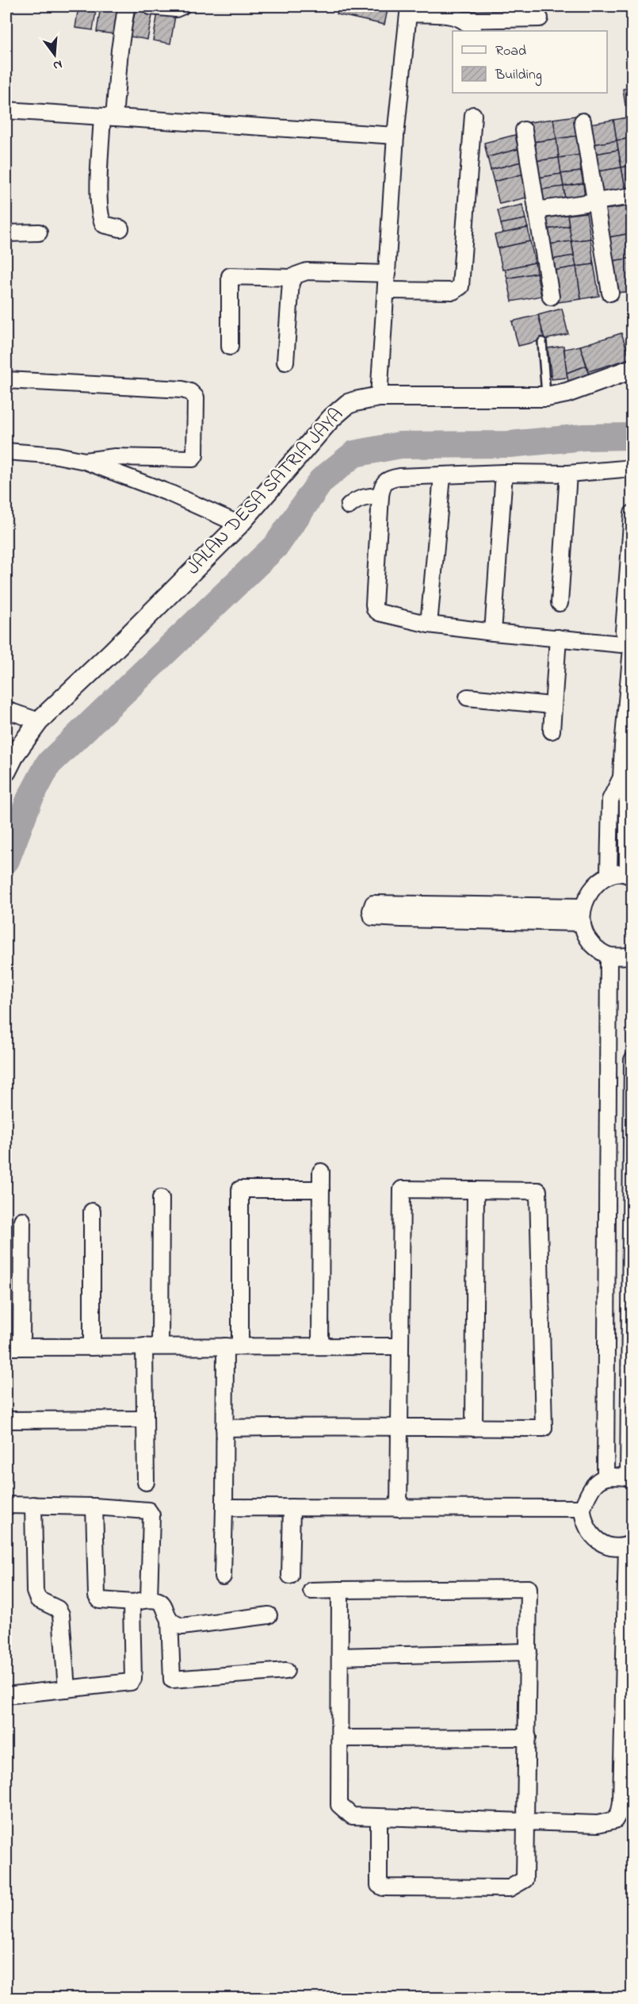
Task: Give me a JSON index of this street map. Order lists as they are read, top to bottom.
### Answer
{
  "streets": {
    "street": ["JALAN DESA SATRIA JAYA"]
  },
  "legend": ["Road", "Building"],
  "north": "bottom"
}
